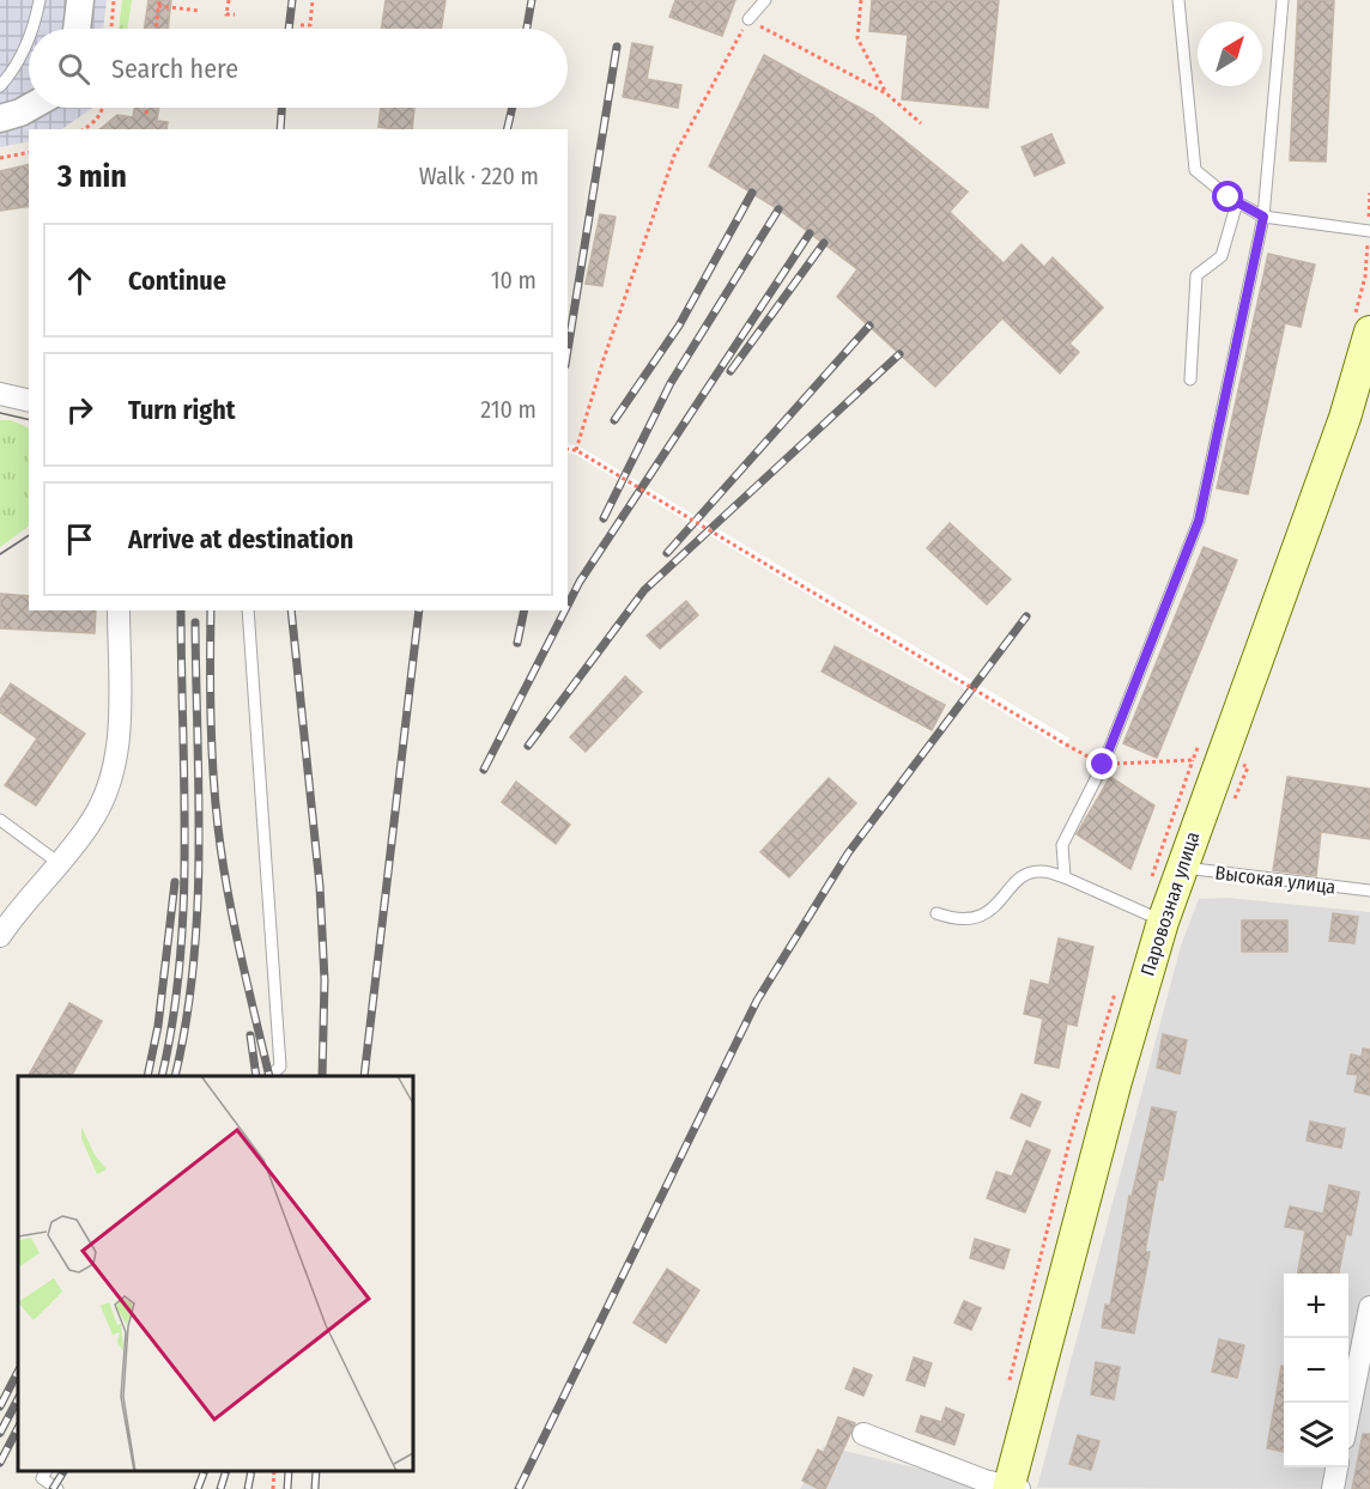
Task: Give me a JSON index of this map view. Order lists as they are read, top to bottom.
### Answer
{
  "streets": {
    "main road": ["Паровозная улица"],
    "lane": ["Высокая улица"]
  },
  "crossings": [
    ["Высокая улица", "Паровозная улица"]
  ],
  "north": "top right",
  "page": {
    "search": "Search here",
    "heading": ["3 min", "Walk · 220 m"],
    "list": [
      ["Continue", "10 m"],
      ["Turn right", "210 m"],
      "Arrive at destination"
    ],
    "map_buttons": ["+", "−"]
  }
}
